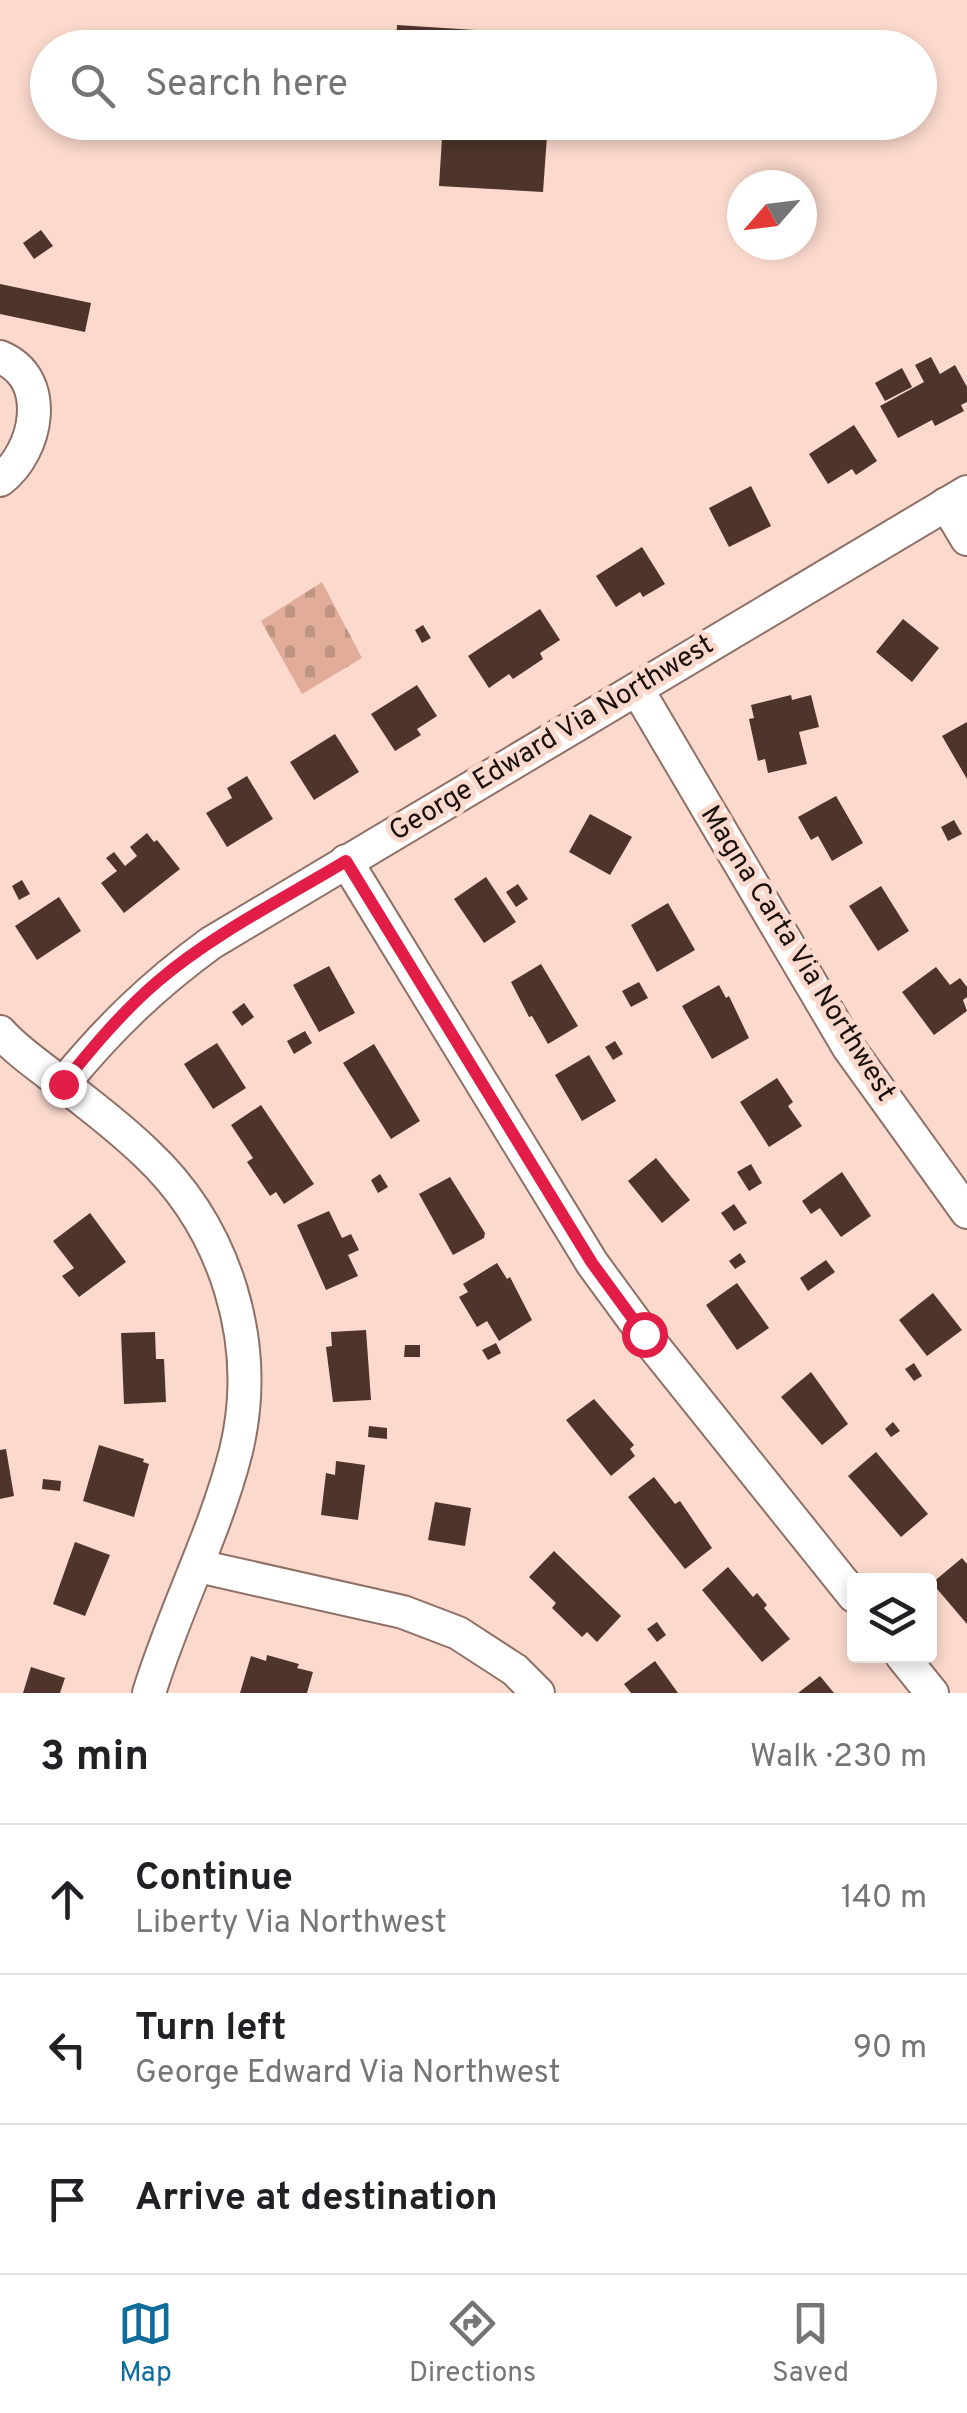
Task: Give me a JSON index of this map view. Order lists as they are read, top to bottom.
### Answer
{
  "streets": {
    "street": ["George Edward Via Northwest", "Magna Carta Via Northwest"]
  },
  "crossings": [
    ["George Edward Via Northwest", "Magna Carta Via Northwest"]
  ],
  "north": "bottom left",
  "page": {
    "search": "Search here",
    "heading": ["3 min", "Walk · 230 m"],
    "list": [
      ["Continue", "Liberty Via Northwest", "140 m"],
      ["Turn left", "George Edward Via Northwest", "90 m"],
      "Arrive at destination"
    ],
    "nav": ["Map", "Directions", "Saved"]
  }
}
